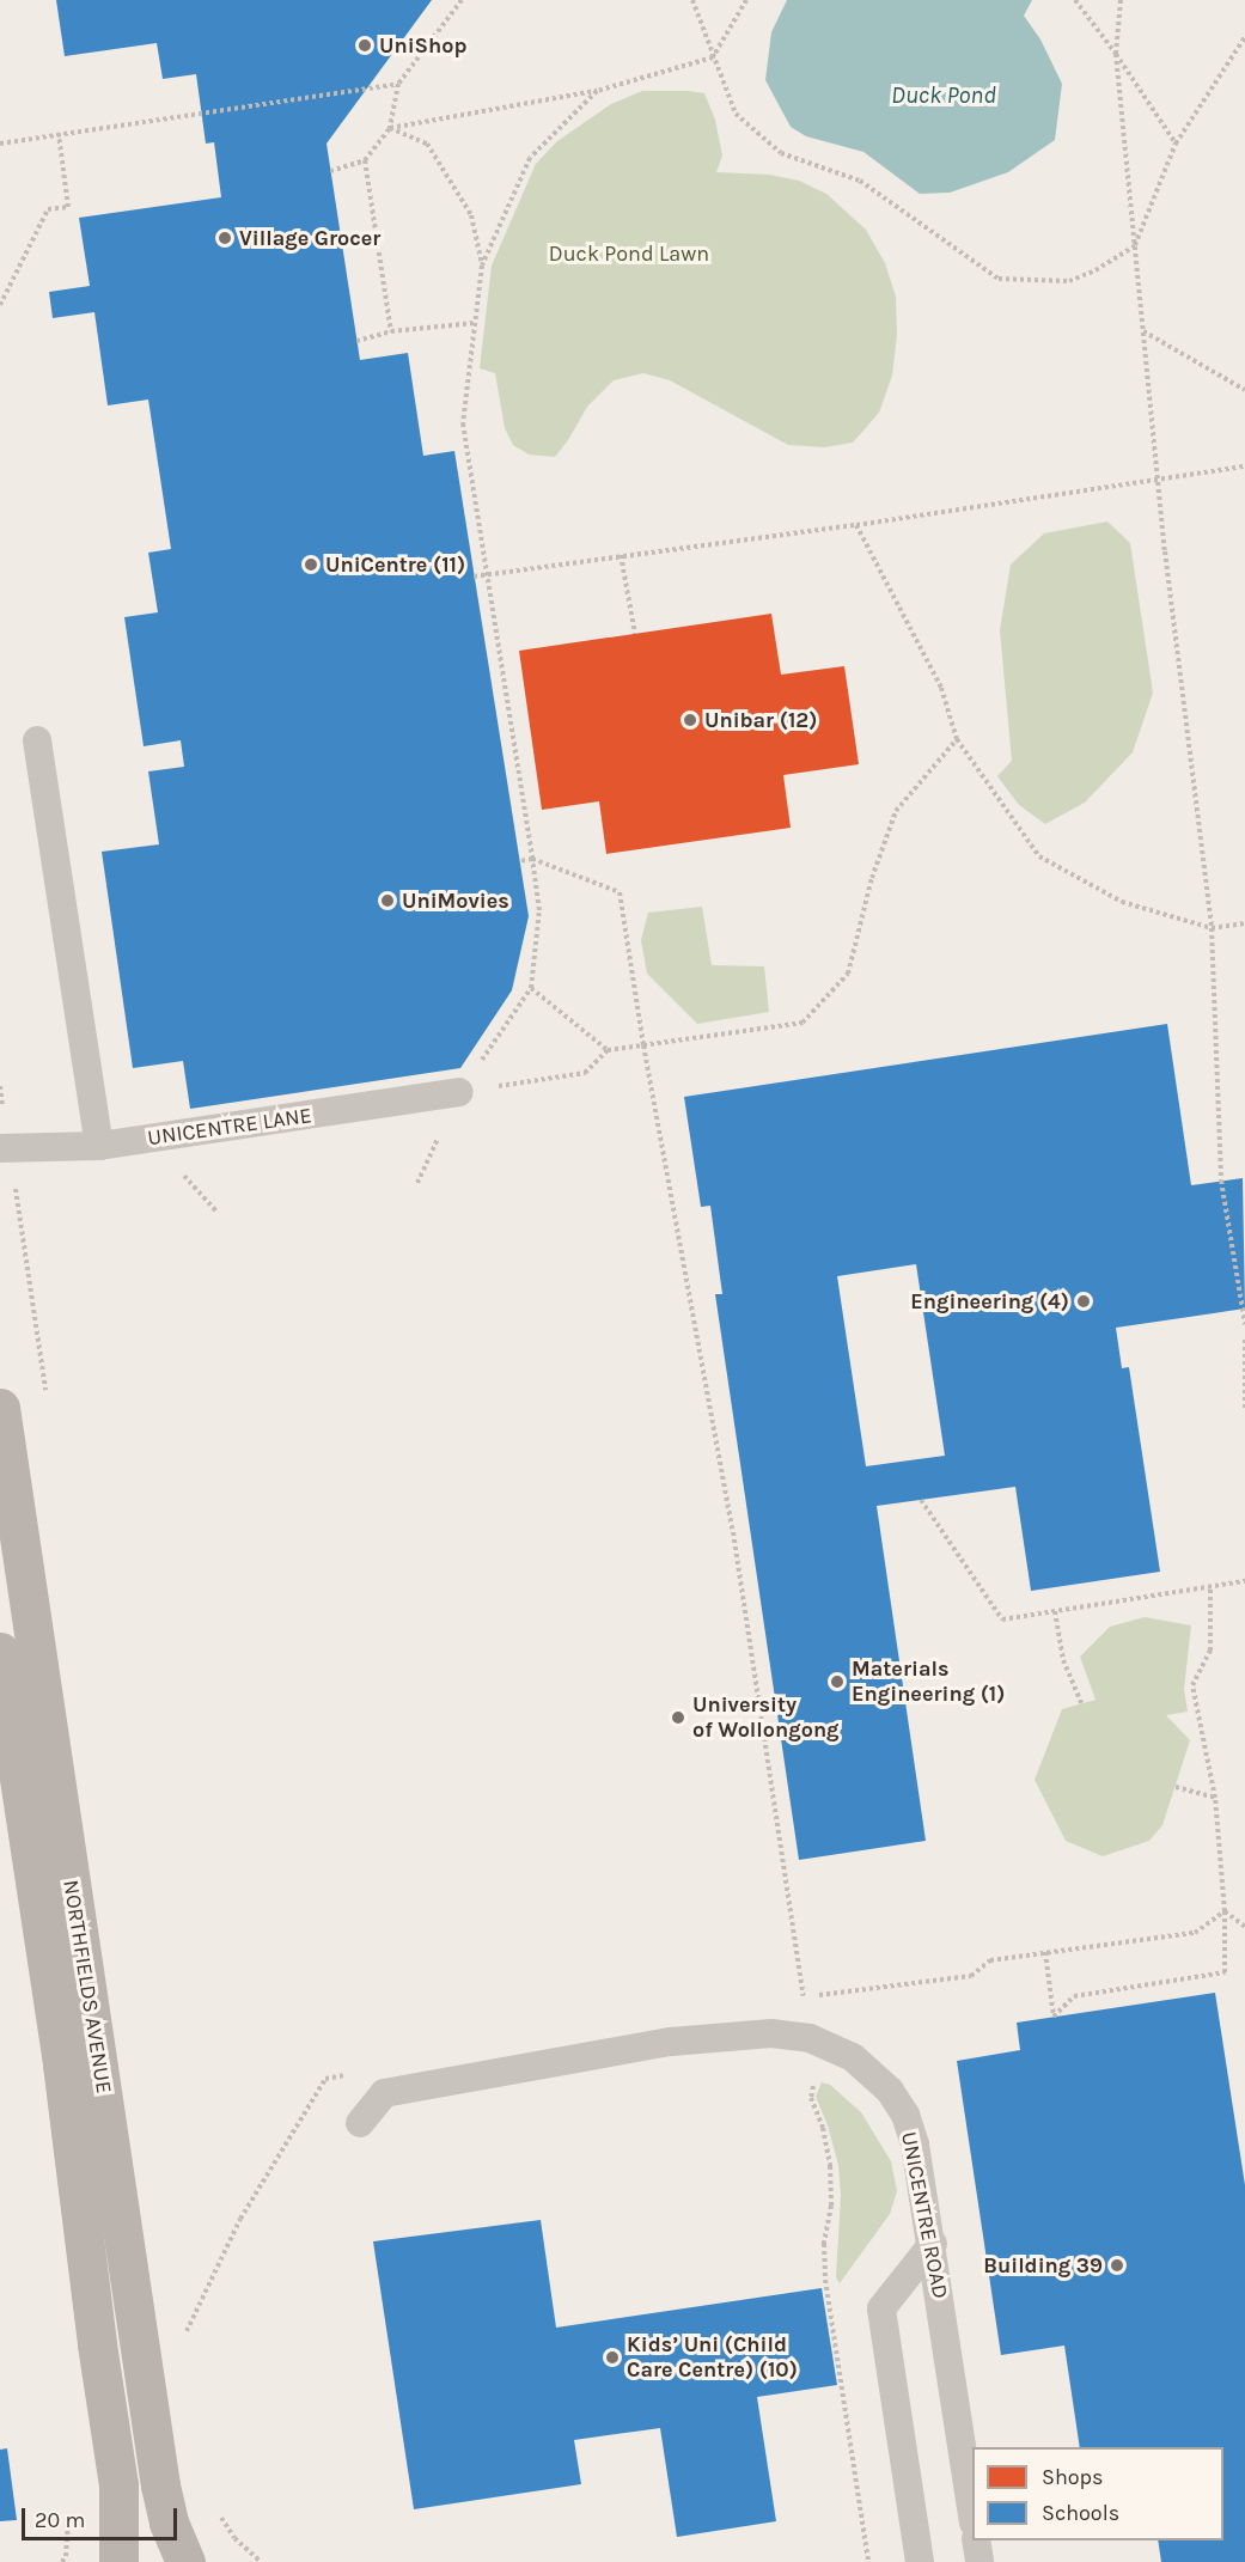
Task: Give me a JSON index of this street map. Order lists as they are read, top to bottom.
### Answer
{
  "streets": {
    "main road": ["NORTHFIELDS AVENUE"],
    "lane": ["UNICENTRE LANE", "UNICENTRE ROAD"]
  },
  "water": ["Duck Pond"],
  "parks": ["Duck Pond Lawn"],
  "places": [
    "UniShop",
    "Village Grocer",
    "UniCentre (11)",
    "Unibar (12)",
    "UniMovies",
    "Engineering (4)",
    "Materials Engineering (1)",
    "University of Wollongong",
    "Building 39",
    "Kids’ Uni (Child Care Centre) (10)"
  ],
  "legend": ["Shops", "Schools"],
  "scale_bar": "20 m"
}
